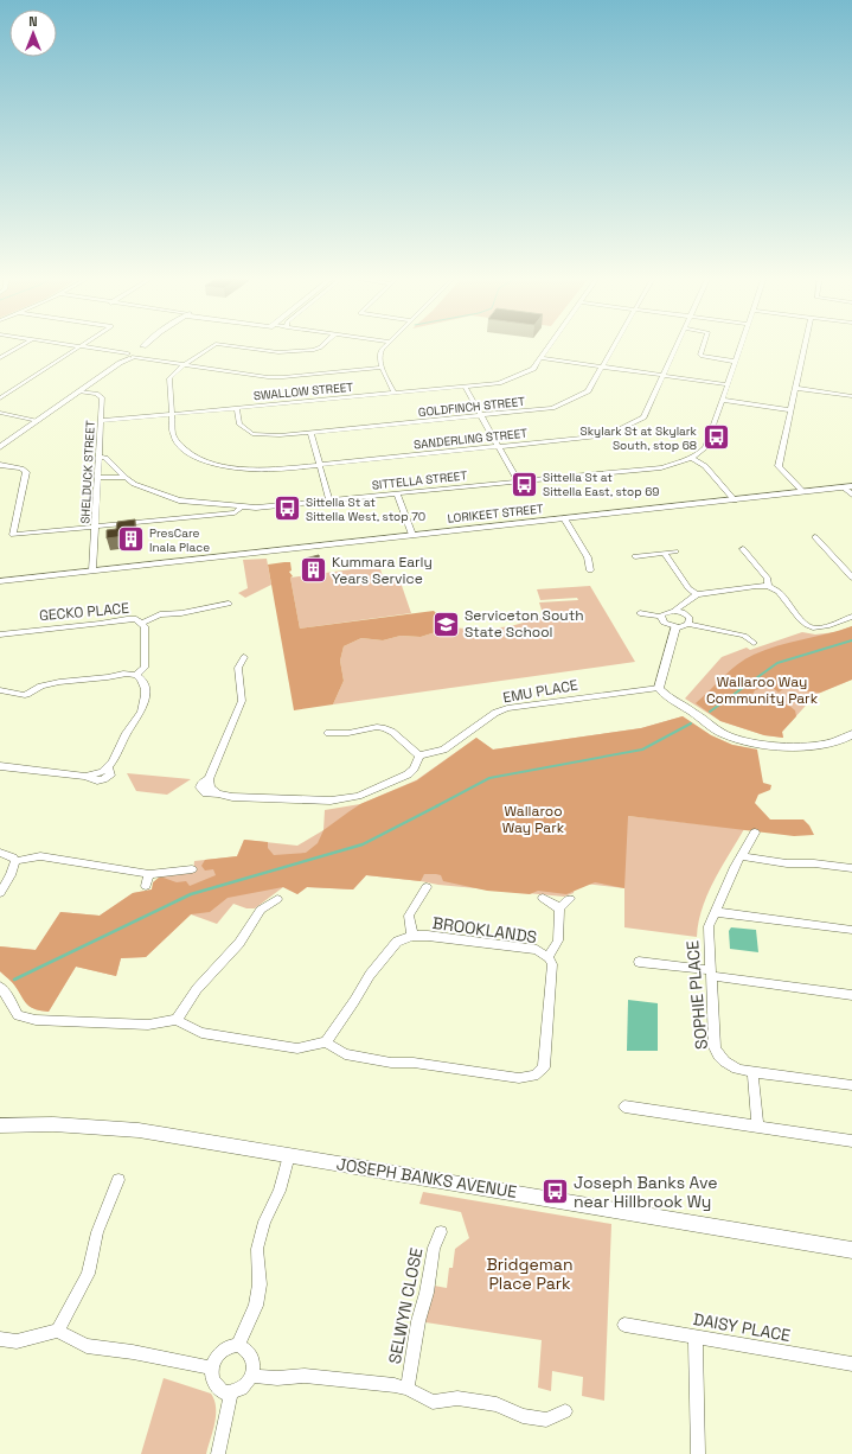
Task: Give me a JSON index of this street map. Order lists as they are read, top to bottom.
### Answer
{
  "streets": {
    "street": [
      "SWALLOW STREET",
      "GOLDFINCH STREET",
      "SANDERLING STREET",
      "SHELDUCK STREET",
      "SITTELLA STREET",
      "LORIKEET STREET",
      "GECKO PLACE",
      "EMU PLACE",
      "BROOKLANDS",
      "SOPHIE PLACE",
      "JOSEPH BANKS AVENUE",
      "SELWYN CLOSE",
      "DAISY PLACE"
    ]
  },
  "crossings": [
    ["SWALLOW STREET", "GOLDFINCH STREET"],
    ["SWALLOW STREET", "SANDERLING STREET"],
    ["SWALLOW STREET", "SHELDUCK STREET"],
    ["SHELDUCK STREET", "SITTELLA STREET"],
    ["SHELDUCK STREET", "LORIKEET STREET"]
  ],
  "parks": ["Wallaroo Way Community Park", "Wallaroo Way Park", "Bridgeman Place Park"],
  "places": {
    "bus stop": [
      "Skylark St at Skylark South, stop 68",
      "Sittella St at Sittella East, stop 69",
      "Sittella St at Sittella West, stop 70",
      "Joseph Banks Ave near Hillbrook Wy"
    ],
    "building": ["PresCare Inala Place", "Kummara Early Years Service"],
    "school or university": ["Serviceton South State School"]
  },
  "north": "top"
}
